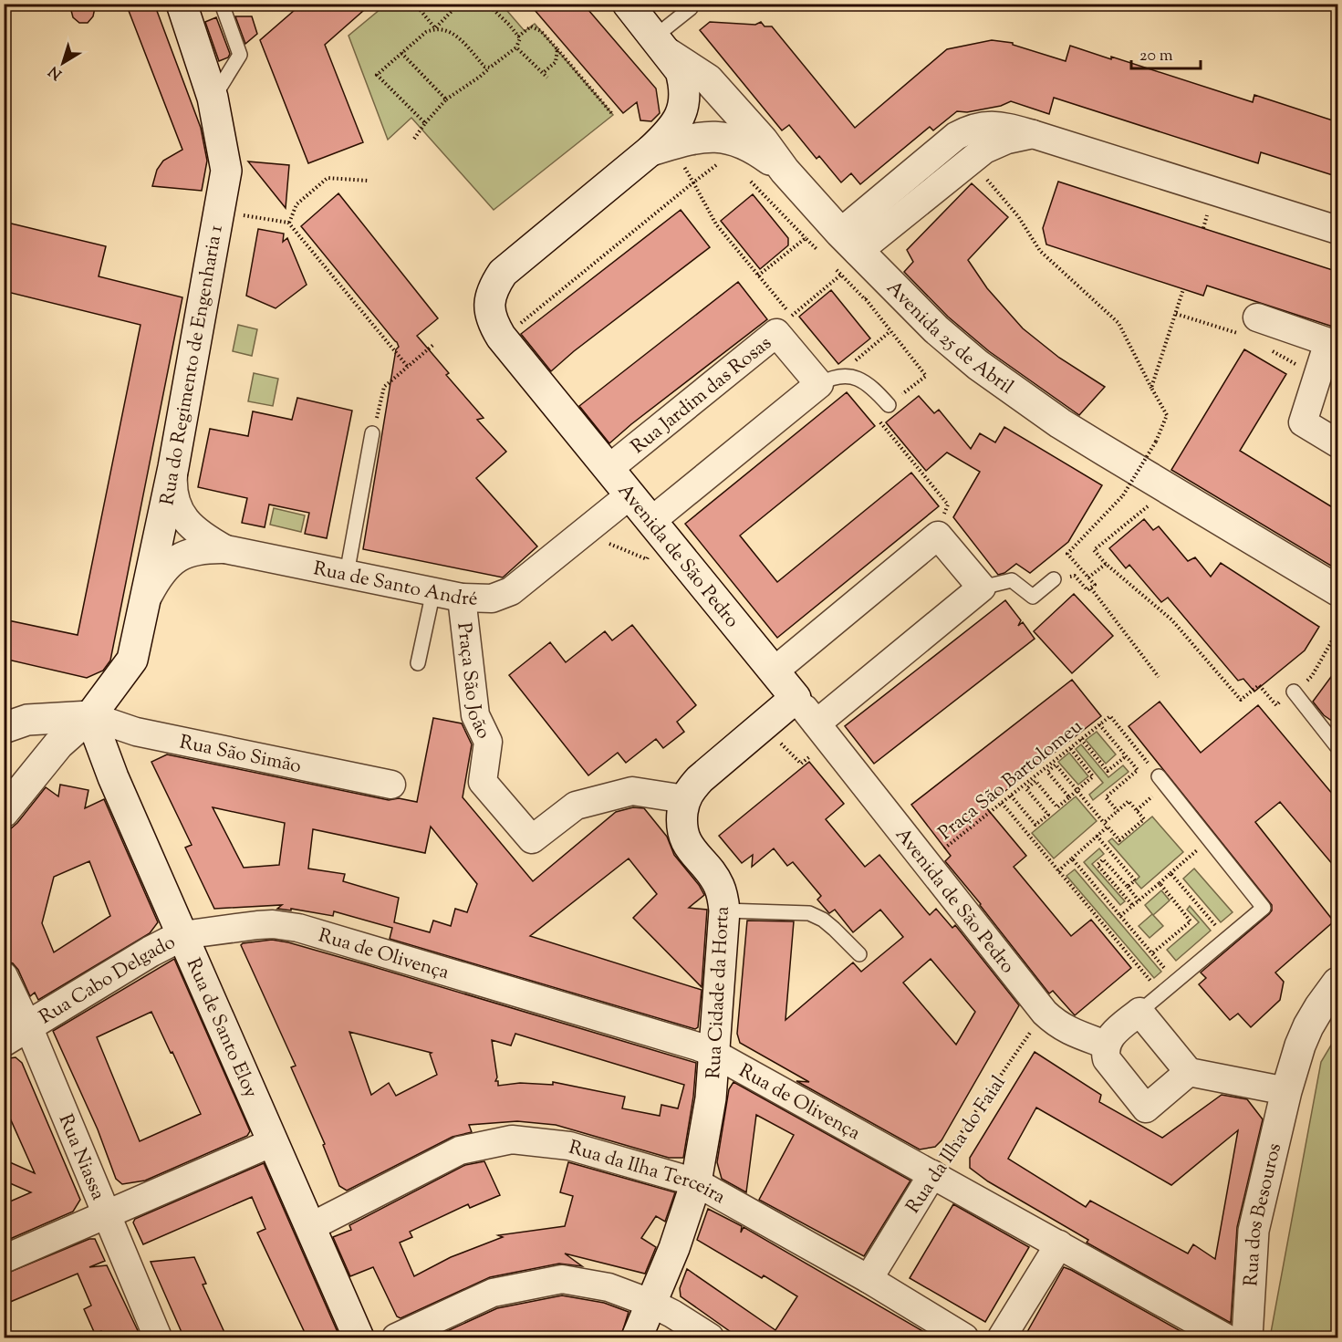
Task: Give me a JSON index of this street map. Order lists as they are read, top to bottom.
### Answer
{
  "streets": {
    "main road": [
      "Avenida 25 de Abril",
      "Rua do Regimento de Engenharia 1",
      "Avenida de São Pedro",
      "Rua Cabo Delgado",
      "Rua Cidade da Horta",
      "Rua de Santo Eloy",
      "Rua dos Besouros"
    ],
    "street": [
      "Rua Jardim das Rosas",
      "Rua de Santo André",
      "Praça São João",
      "Rua São Simão",
      "Rua de Olivença",
      "Rua da Ilha do Faial",
      "Rua Niassa",
      "Rua da Ilha Terceira"
    ],
    "path": ["Praça São Bartolomeu"]
  },
  "crossings": [
    ["Avenida 25 de Abril", "Avenida de São Pedro"],
    ["Rua do Regimento de Engenharia 1", "Rua de Santo André"],
    ["Rua do Regimento de Engenharia 1", "Rua São Simão"],
    ["Rua do Regimento de Engenharia 1", "Rua de Santo Eloy"],
    ["Rua Jardim das Rosas", "Avenida de São Pedro"],
    ["Avenida de São Pedro", "Rua de Santo André"],
    ["Avenida de São Pedro", "Praça São Bartolomeu"],
    ["Avenida de São Pedro", "Rua da Ilha do Faial"],
    ["Rua de Santo André", "Praça São João"],
    ["Praça São João", "Rua Cidade da Horta"],
    ["Rua São Simão", "Rua de Santo Eloy"],
    ["Rua de Olivença", "Rua Cabo Delgado"],
    ["Rua de Olivença", "Rua Cidade da Horta"],
    ["Rua de Olivença", "Rua de Santo Eloy"],
    ["Rua de Olivença", "Rua da Ilha do Faial"],
    ["Rua Cabo Delgado", "Rua de Santo Eloy"],
    ["Rua Cabo Delgado", "Rua Niassa"],
    ["Rua Cidade da Horta", "Rua da Ilha Terceira"],
    ["Rua de Santo Eloy", "Rua da Ilha Terceira"],
    ["Rua da Ilha do Faial", "Rua da Ilha Terceira"]
  ],
  "scale_bar": "20 m",
  "north": "bottom left"
}
